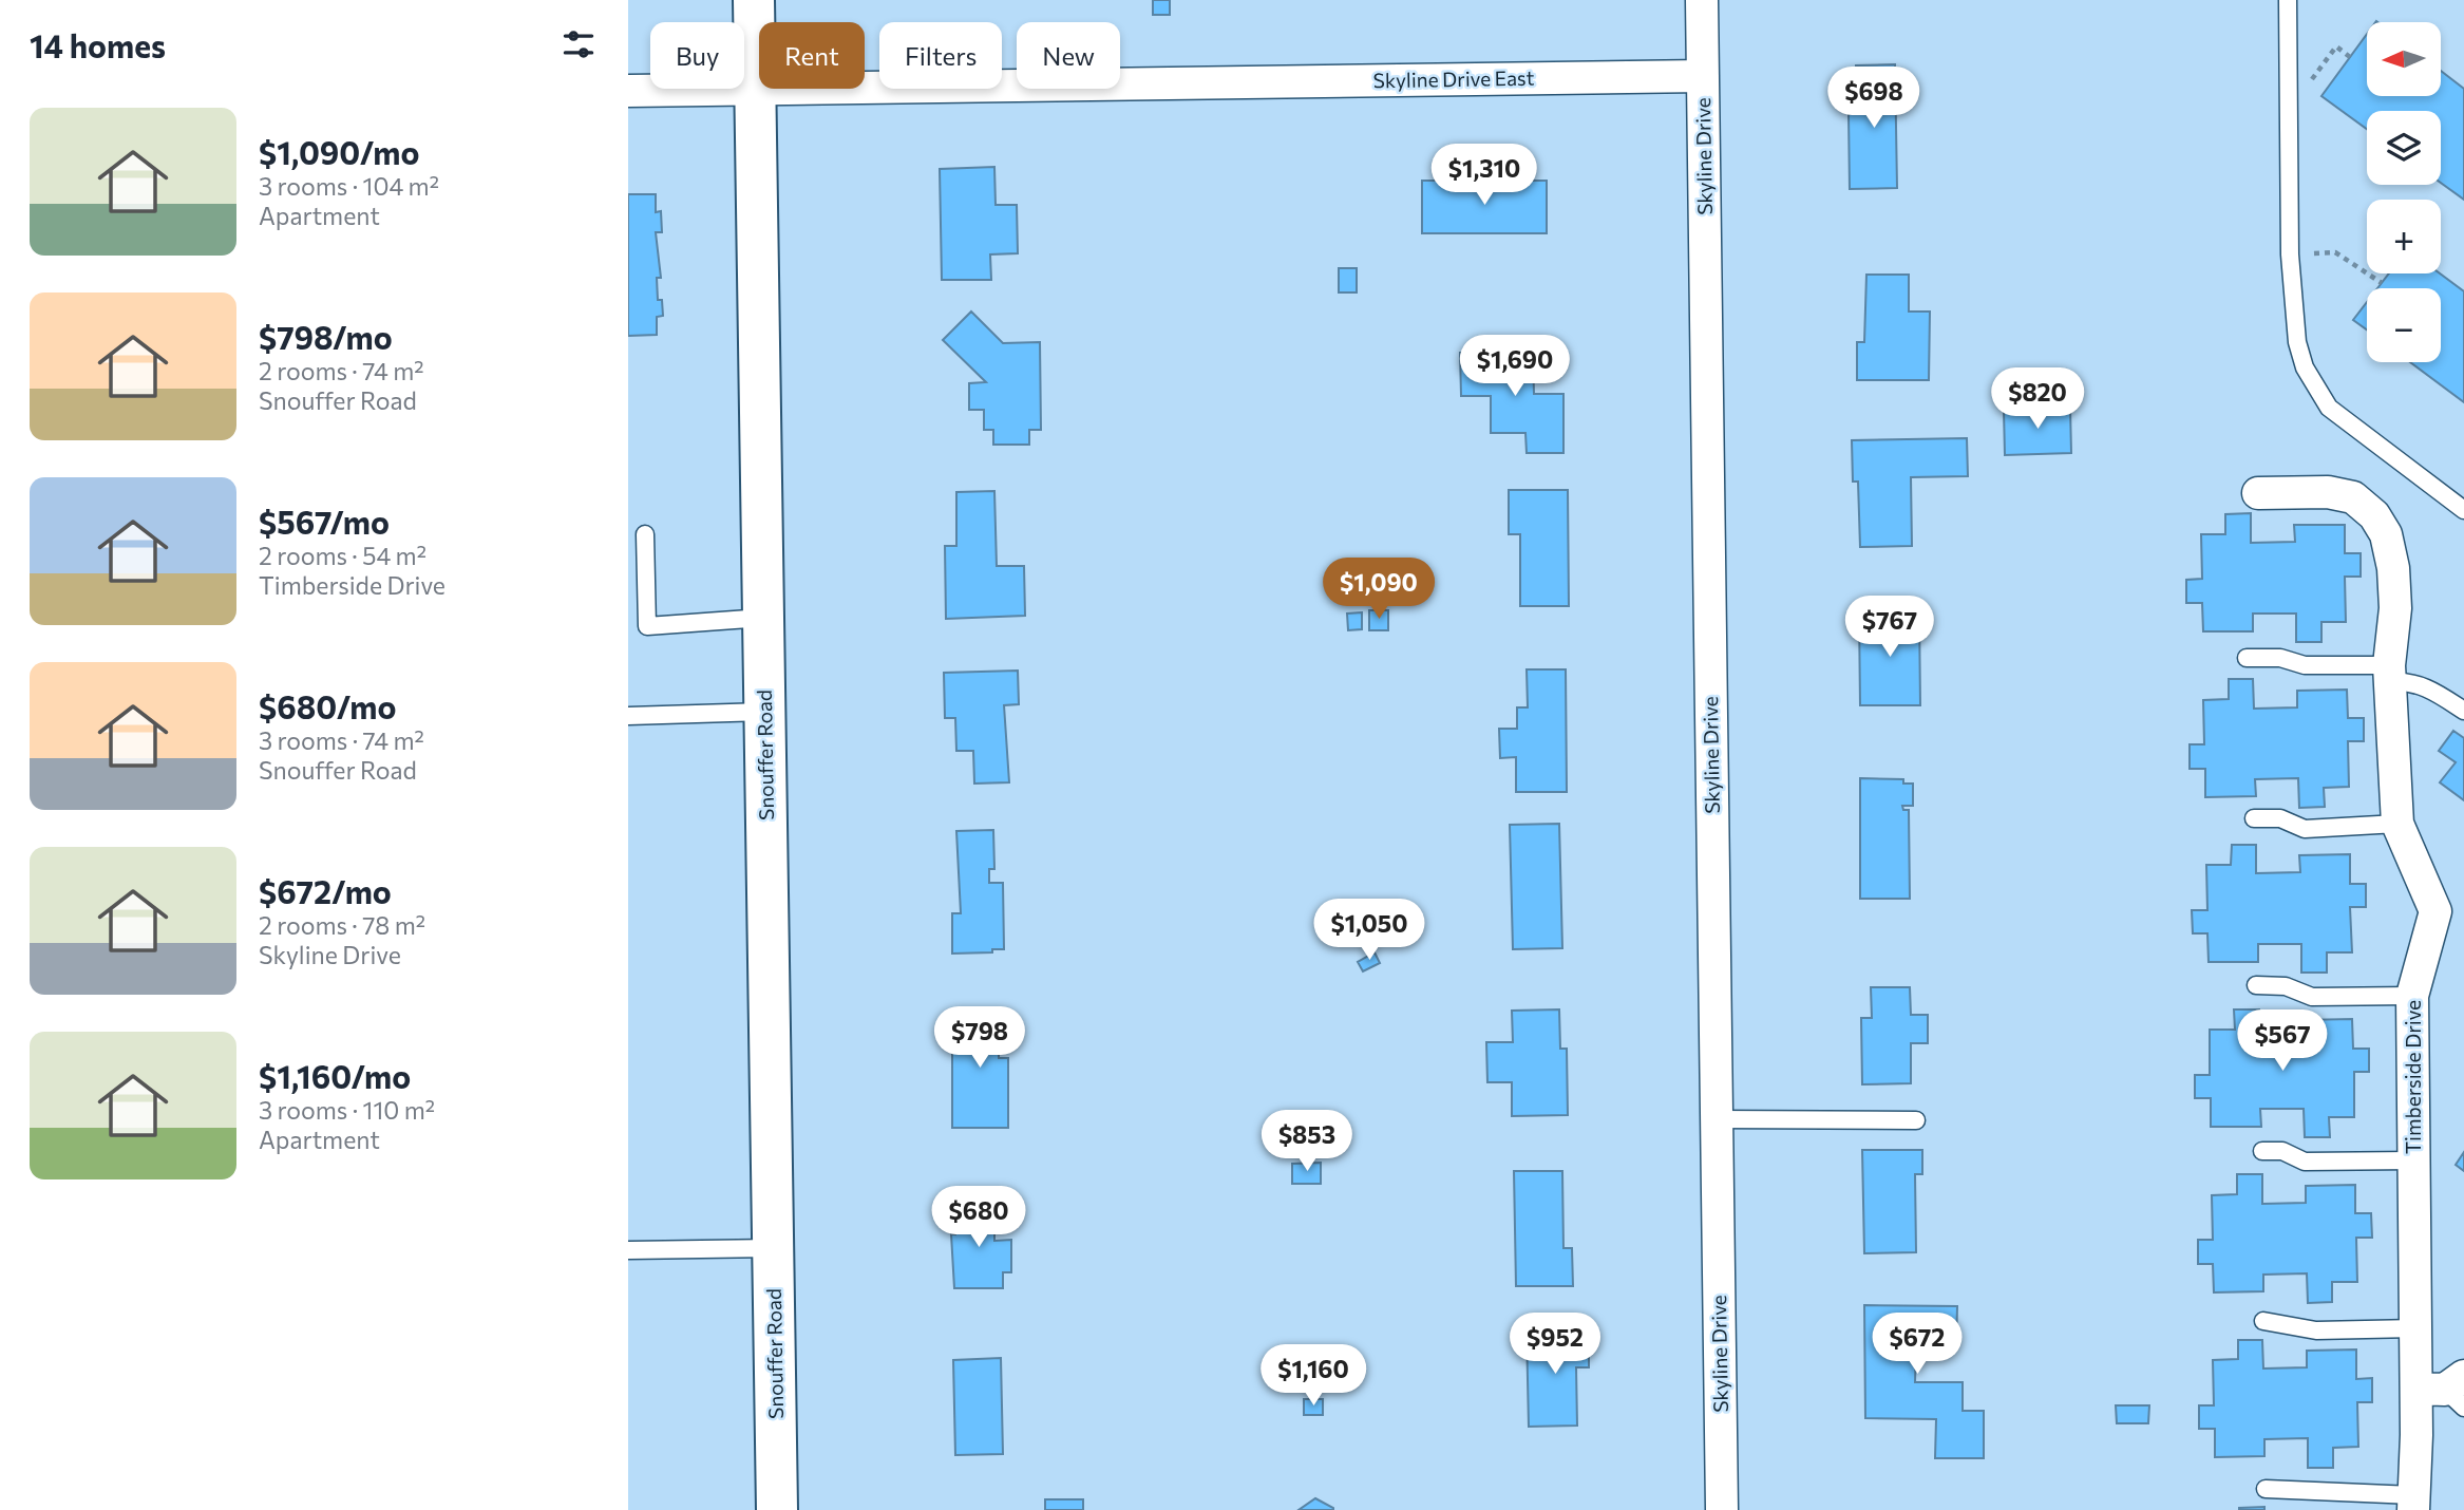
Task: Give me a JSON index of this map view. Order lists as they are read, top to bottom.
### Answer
{
  "streets": {
    "main road": ["Snouffer Road"],
    "street": ["Skyline Drive East", "Skyline Drive", "Timberside Drive"]
  },
  "crossings": [
    ["Skyline Drive East", "Skyline Drive"],
    ["Skyline Drive East", "Snouffer Road"]
  ],
  "north": "left",
  "page": {
    "heading": "14 homes",
    "map_buttons": ["+", "−"],
    "chip": [
      "Buy",
      "Rent",
      "Filters",
      "New"
    ],
    "price": [
      "$698",
      "$1,310",
      "$1,690",
      "$820",
      "$1,090",
      "$767",
      "$1,050",
      "$798",
      "$567",
      "$853",
      "$680",
      "$952",
      "$672",
      "$1,160"
    ],
    "list": [
      {
        "name": "$1,090/mo",
        "note": "3 rooms · 104 m² · Apartment"
      },
      {
        "name": "$798/mo",
        "note": "2 rooms · 74 m² · Snouffer Road"
      },
      {
        "name": "$567/mo",
        "note": "2 rooms · 54 m² · Timberside Drive"
      },
      {
        "name": "$680/mo",
        "note": "3 rooms · 74 m² · Snouffer Road"
      },
      {
        "name": "$672/mo",
        "note": "2 rooms · 78 m² · Skyline Drive"
      },
      {
        "name": "$1,160/mo",
        "note": "3 rooms · 110 m² · Apartment"
      }
    ]
  }
}
